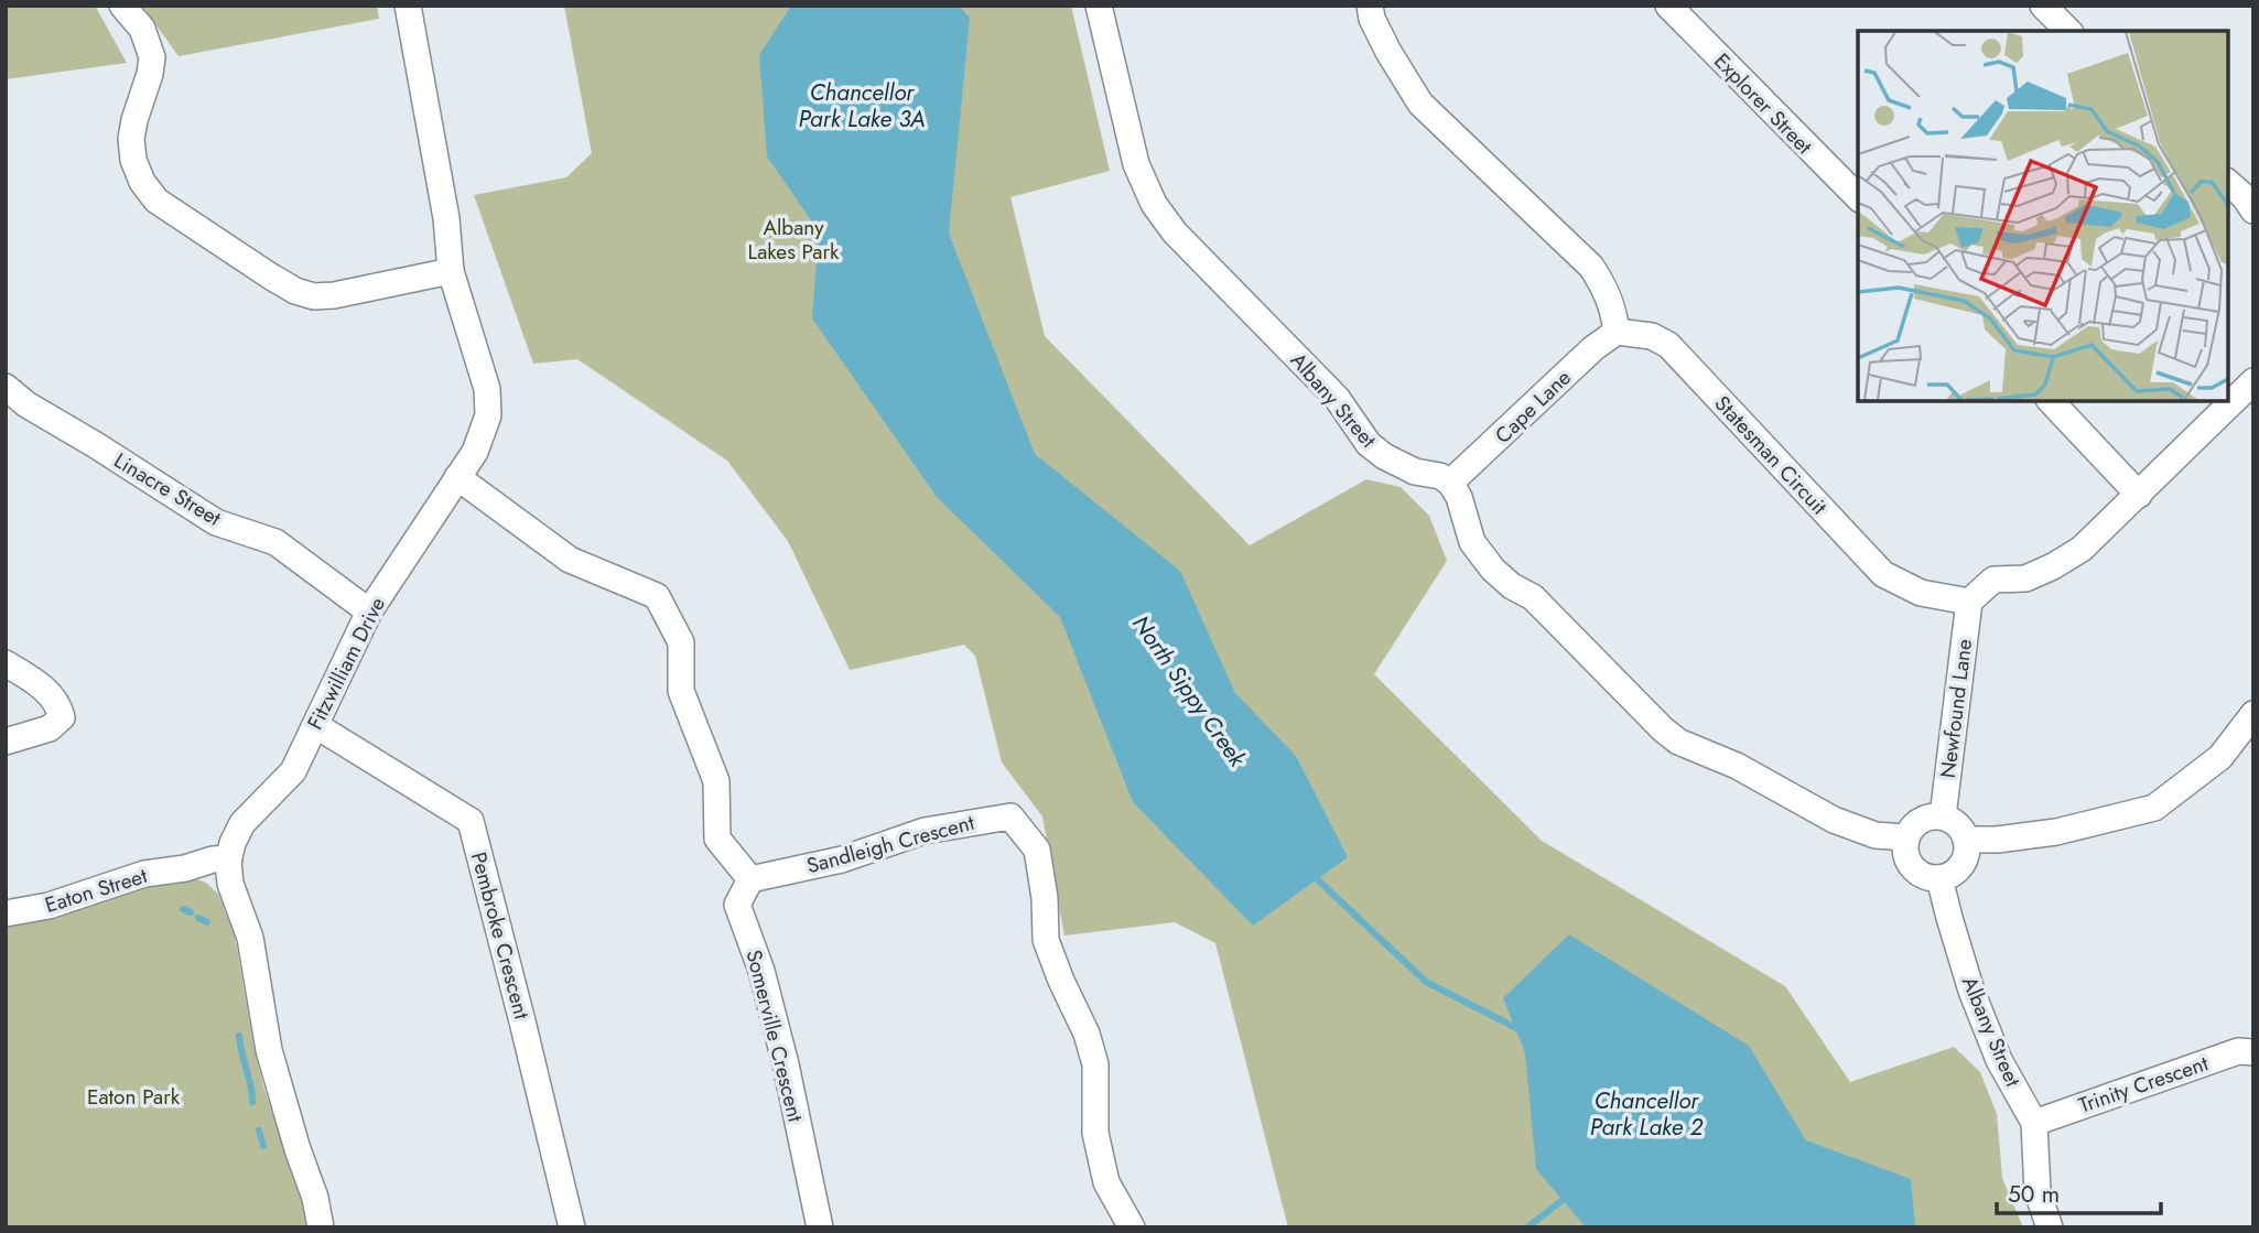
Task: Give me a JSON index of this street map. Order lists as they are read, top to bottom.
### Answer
{
  "streets": {
    "street": [
      "Explorer Street",
      "Albany Street",
      "Cape Lane",
      "Statesman Circuit",
      "Linacre Street",
      "Fitzwilliam Drive",
      "Newfound Lane",
      "Sandleigh Crescent",
      "Eaton Street",
      "Pembroke Crescent",
      "Somerville Crescent",
      "Trinity Crescent"
    ]
  },
  "crossings": [
    ["Albany Street", "Cape Lane"],
    ["Albany Street", "Newfound Lane"],
    ["Albany Street", "Trinity Crescent"],
    ["Cape Lane", "Statesman Circuit"],
    ["Statesman Circuit", "Newfound Lane"],
    ["Linacre Street", "Fitzwilliam Drive"],
    ["Fitzwilliam Drive", "Eaton Street"],
    ["Fitzwilliam Drive", "Pembroke Crescent"],
    ["Sandleigh Crescent", "Somerville Crescent"]
  ],
  "water": ["Chancellor Park Lake 3A", "North Sippy Creek", "Chancellor Park Lake 2"],
  "parks": ["Albany Lakes Park", "Eaton Park"],
  "scale_bar": "50 m"
}
